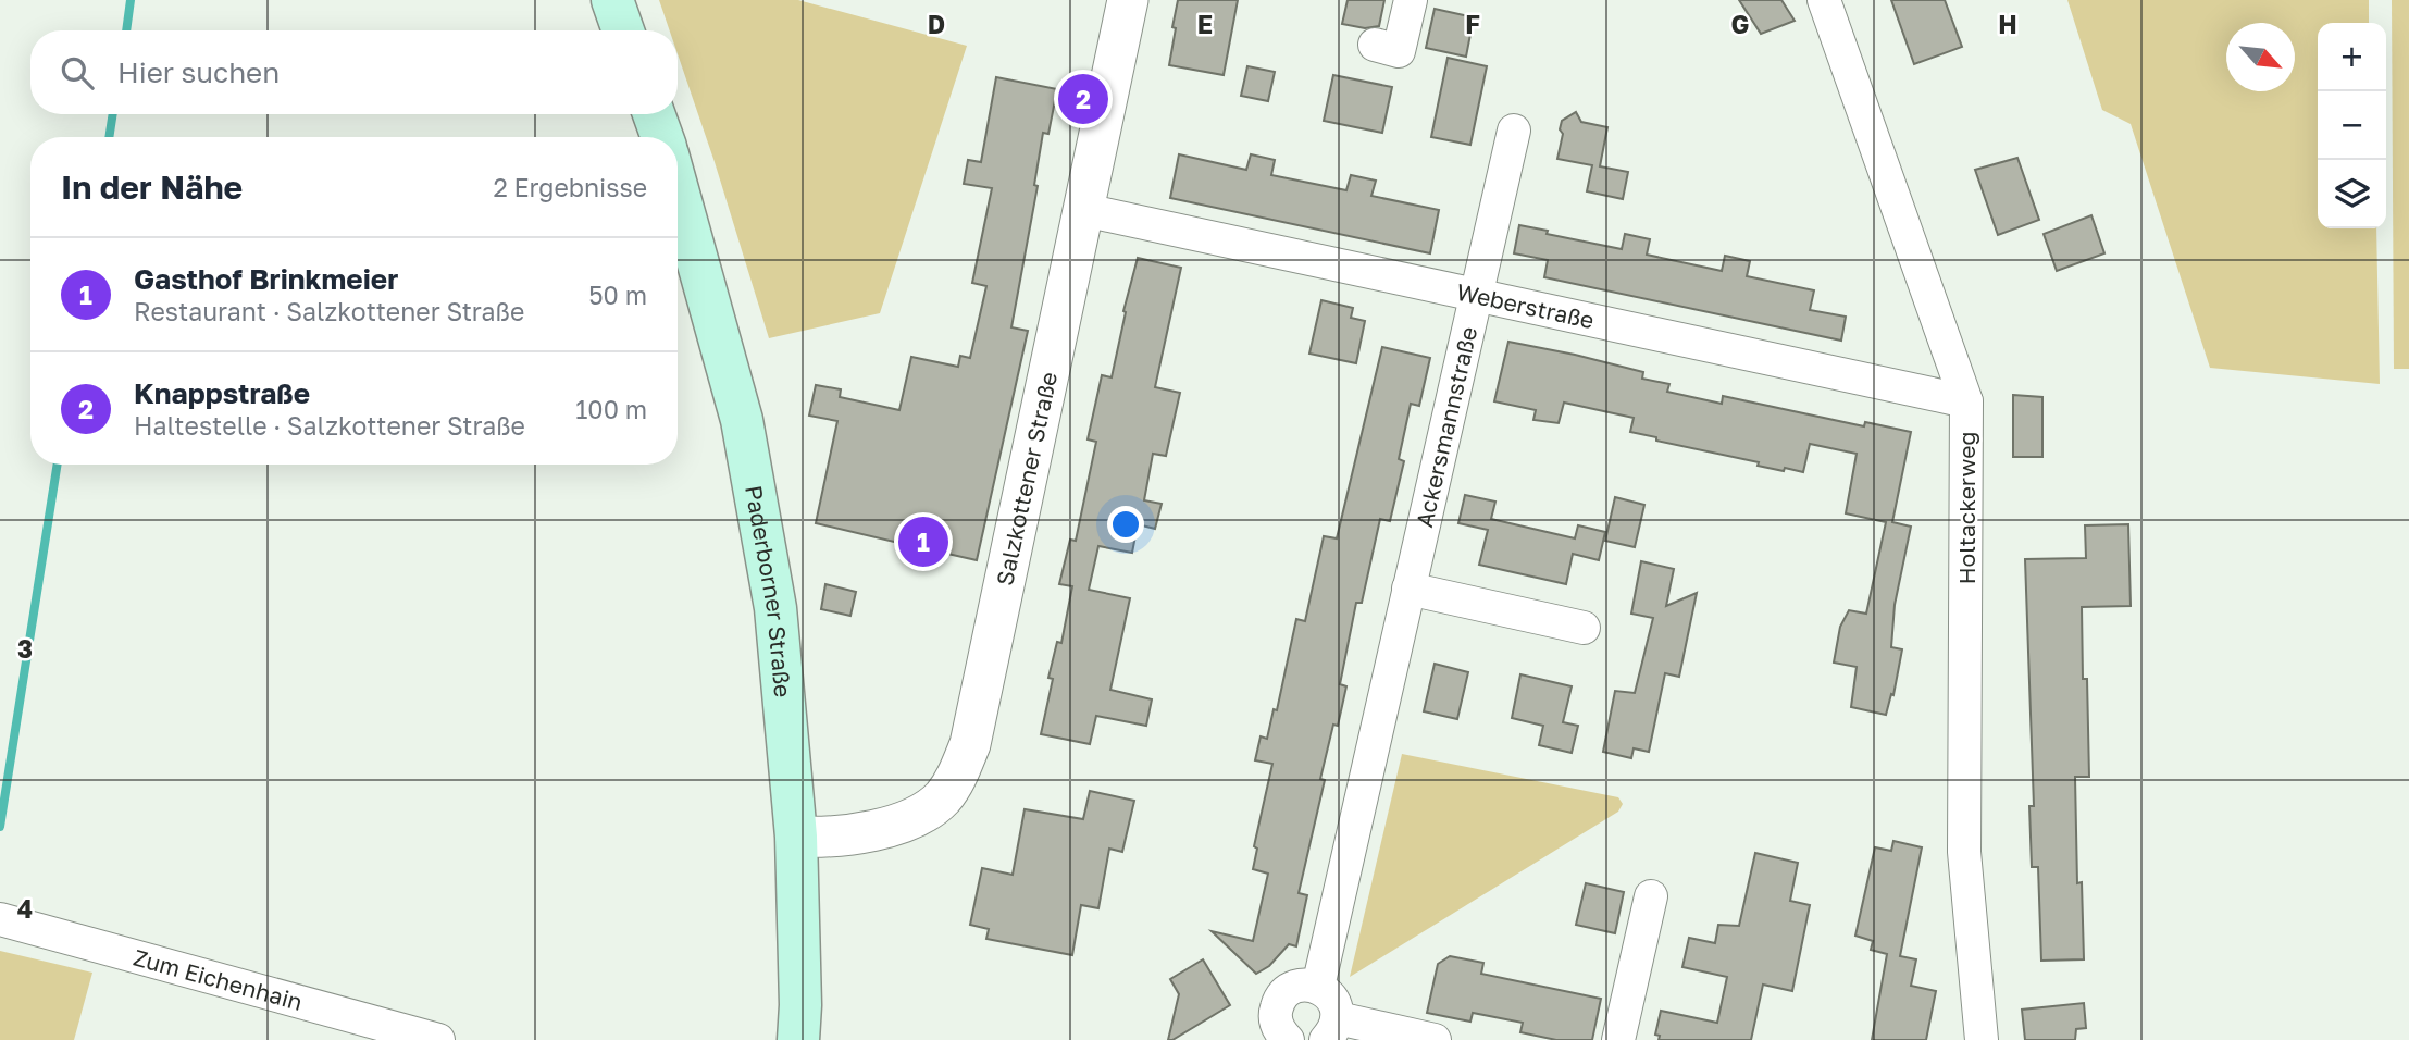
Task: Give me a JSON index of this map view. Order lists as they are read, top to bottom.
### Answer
{
  "streets": {
    "main road": ["Paderborner Straße"],
    "street": [
      "Weberstraße",
      "Ackersmannstraße",
      "Salzkottener Straße",
      "Holtackerweg",
      "Zum Eichenhain"
    ]
  },
  "crossings": [
    ["Weberstraße", "Ackersmannstraße"],
    ["Weberstraße", "Salzkottener Straße"],
    ["Weberstraße", "Holtackerweg"],
    ["Salzkottener Straße", "Paderborner Straße"]
  ],
  "north": "bottom right",
  "page": {
    "map_buttons": ["+", "−"],
    "search": "Hier suchen",
    "pins": ["2", "1"],
    "heading": ["In der Nähe", "2 Ergebnisse"],
    "list": [
      {
        "mark": "1",
        "name": "Gasthof Brinkmeier",
        "note": "Restaurant · Salzkottener Straße",
        "value": "50 m"
      },
      {
        "mark": "2",
        "name": "Knappstraße",
        "note": "Haltestelle · Salzkottener Straße",
        "value": "100 m"
      }
    ]
  },
  "grid": {
    "columns": [
      "D",
      "E",
      "F",
      "G",
      "H"
    ],
    "rows": ["3", "4"]
  }
}
